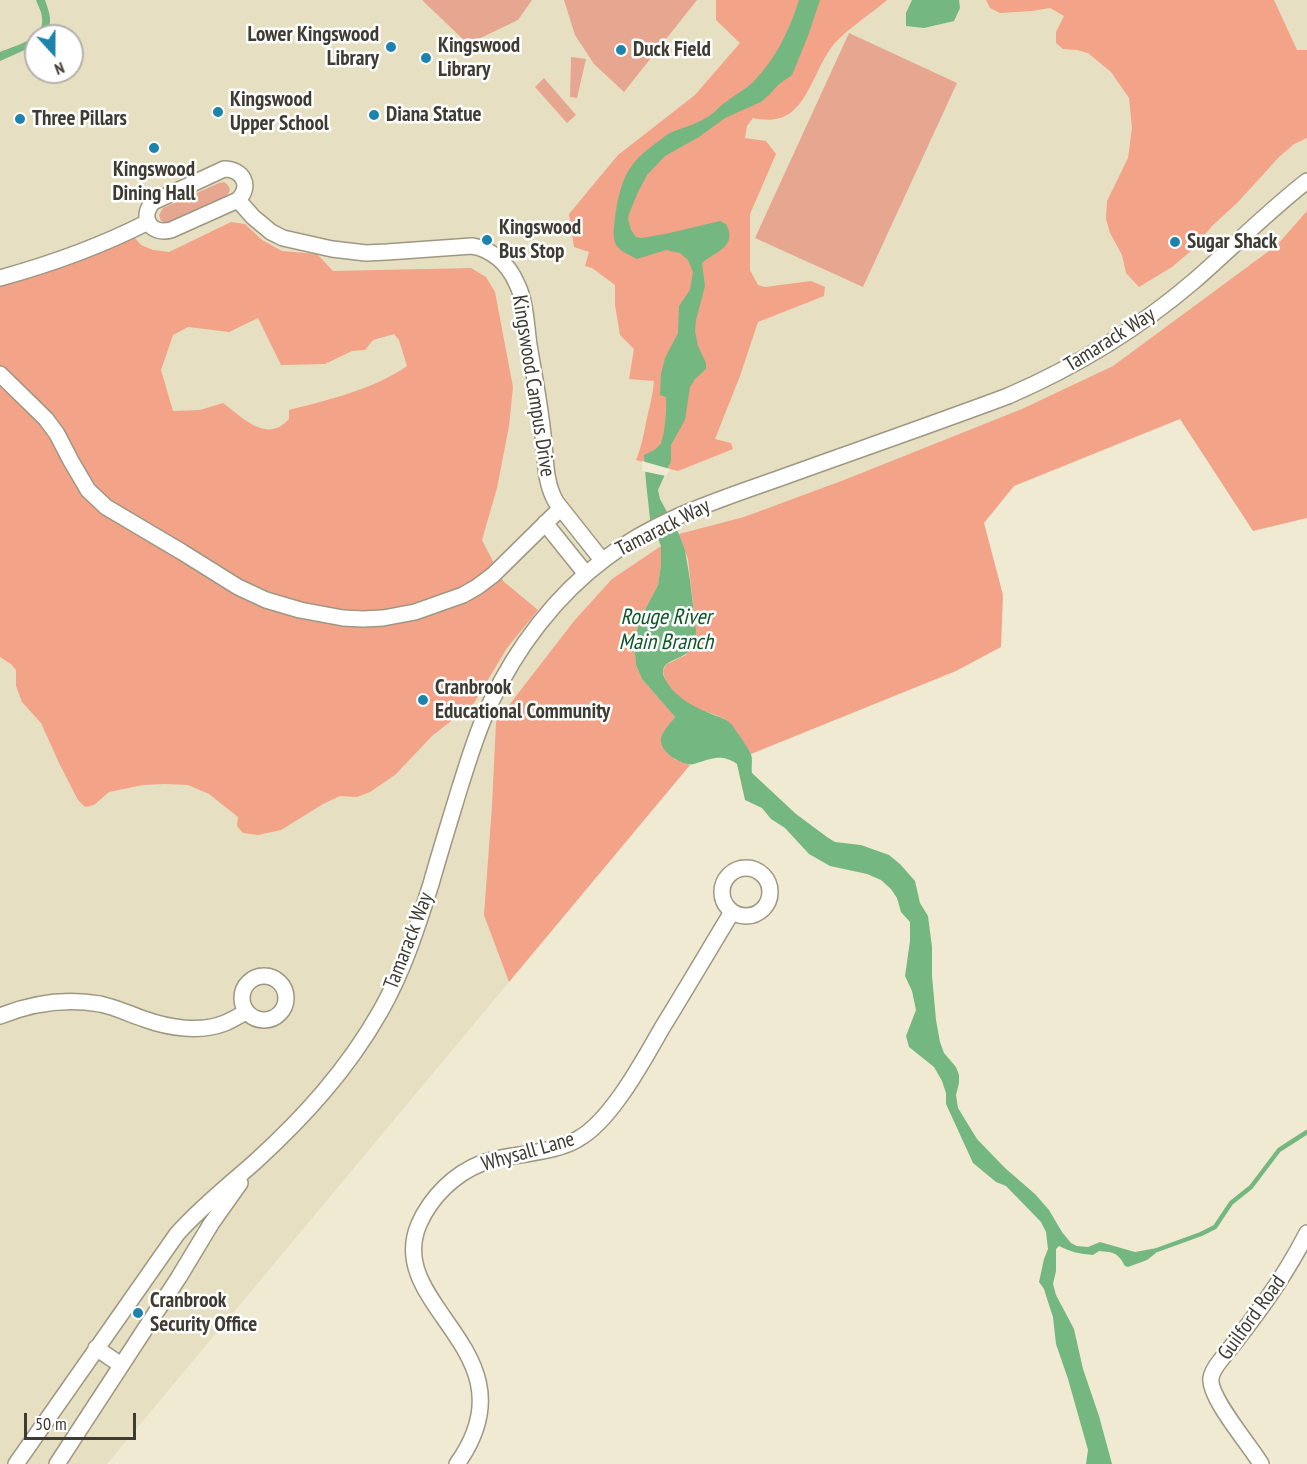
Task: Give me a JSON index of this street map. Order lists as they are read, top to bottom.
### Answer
{
  "streets": {
    "street": [
      "Tamarack Way",
      "Kingswood Campus Drive",
      "Whysall Lane",
      "Guilford Road"
    ]
  },
  "crossings": [
    ["Tamarack Way", "Kingswood Campus Drive"]
  ],
  "water": ["Rouge River Main Branch"],
  "places": [
    "Lower Kingswood Library",
    "Duck Field",
    "Kingswood Library",
    "Kingswood Upper School",
    "Diana Statue",
    "Three Pillars",
    "Kingswood Dining Hall",
    "Kingswood Bus Stop",
    "Sugar Shack",
    "Cranbrook Educational Community",
    "Cranbrook Security Office"
  ],
  "scale_bar": "50 m",
  "north": "bottom"
}
